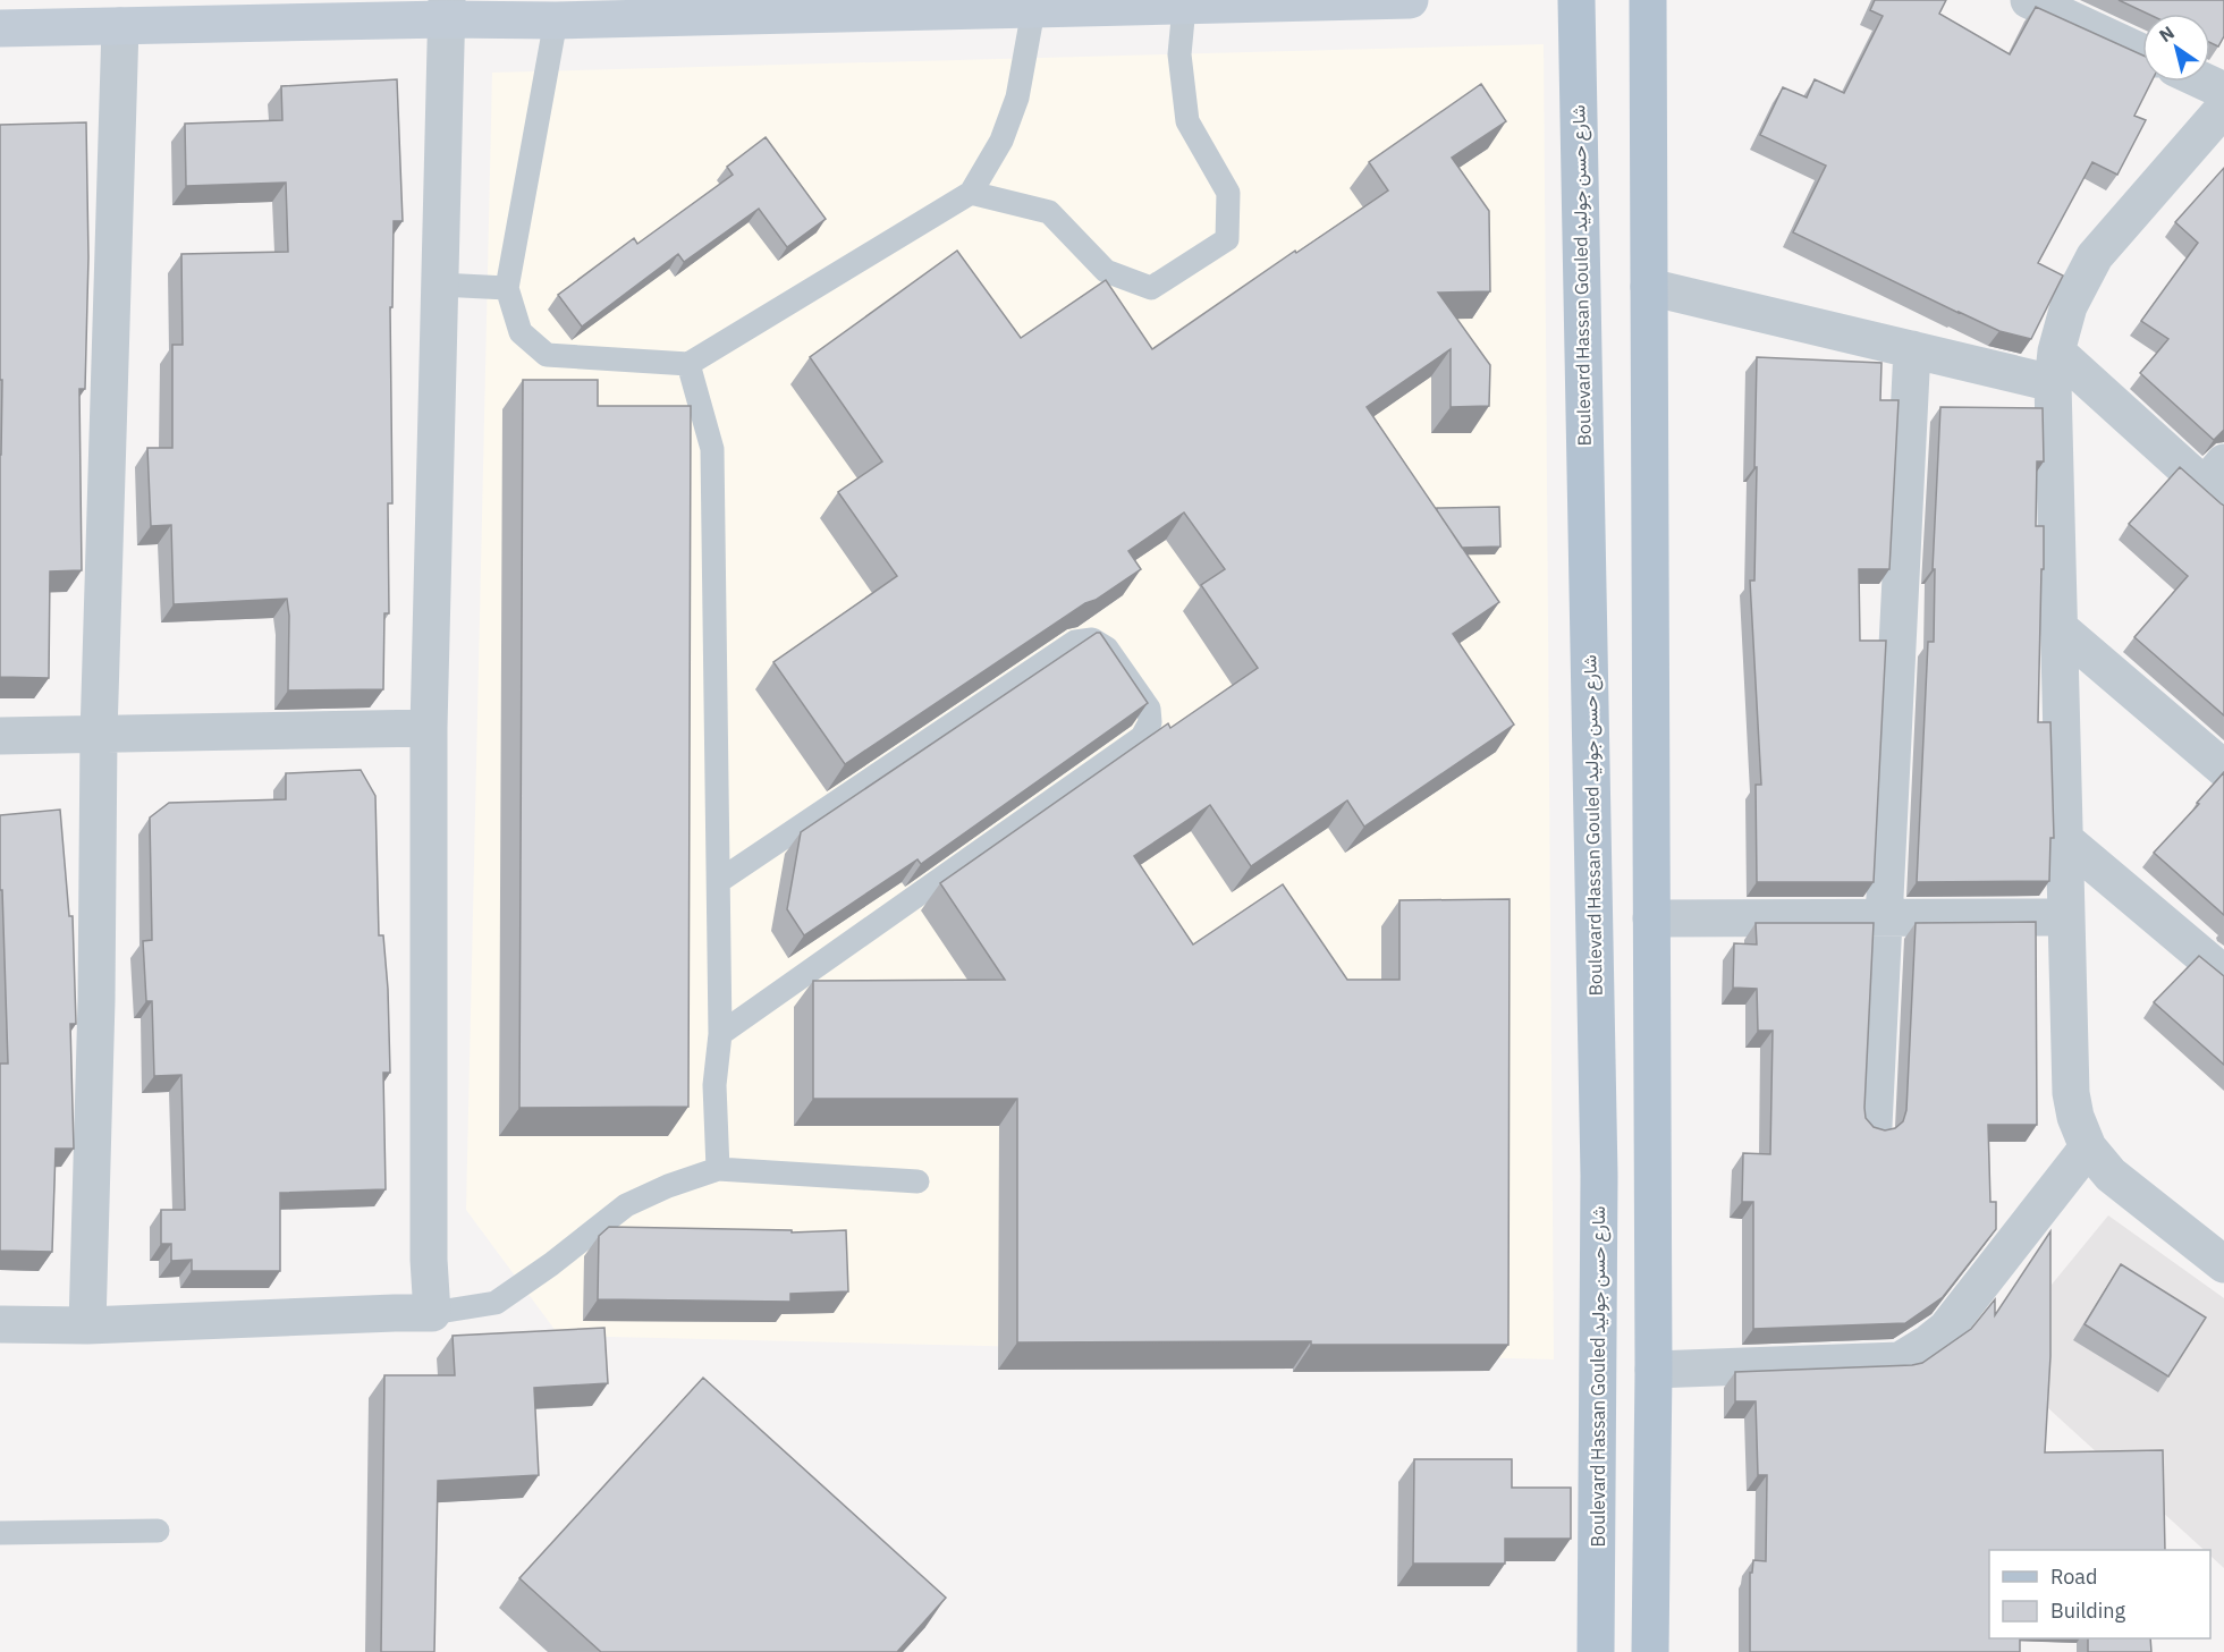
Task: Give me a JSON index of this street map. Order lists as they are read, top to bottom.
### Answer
{
  "streets": {
    "main road": ["Boulevard Hassan Gouled شارع حسن جوليد"]
  },
  "legend": ["Road", "Building"],
  "north": "top left"
}
